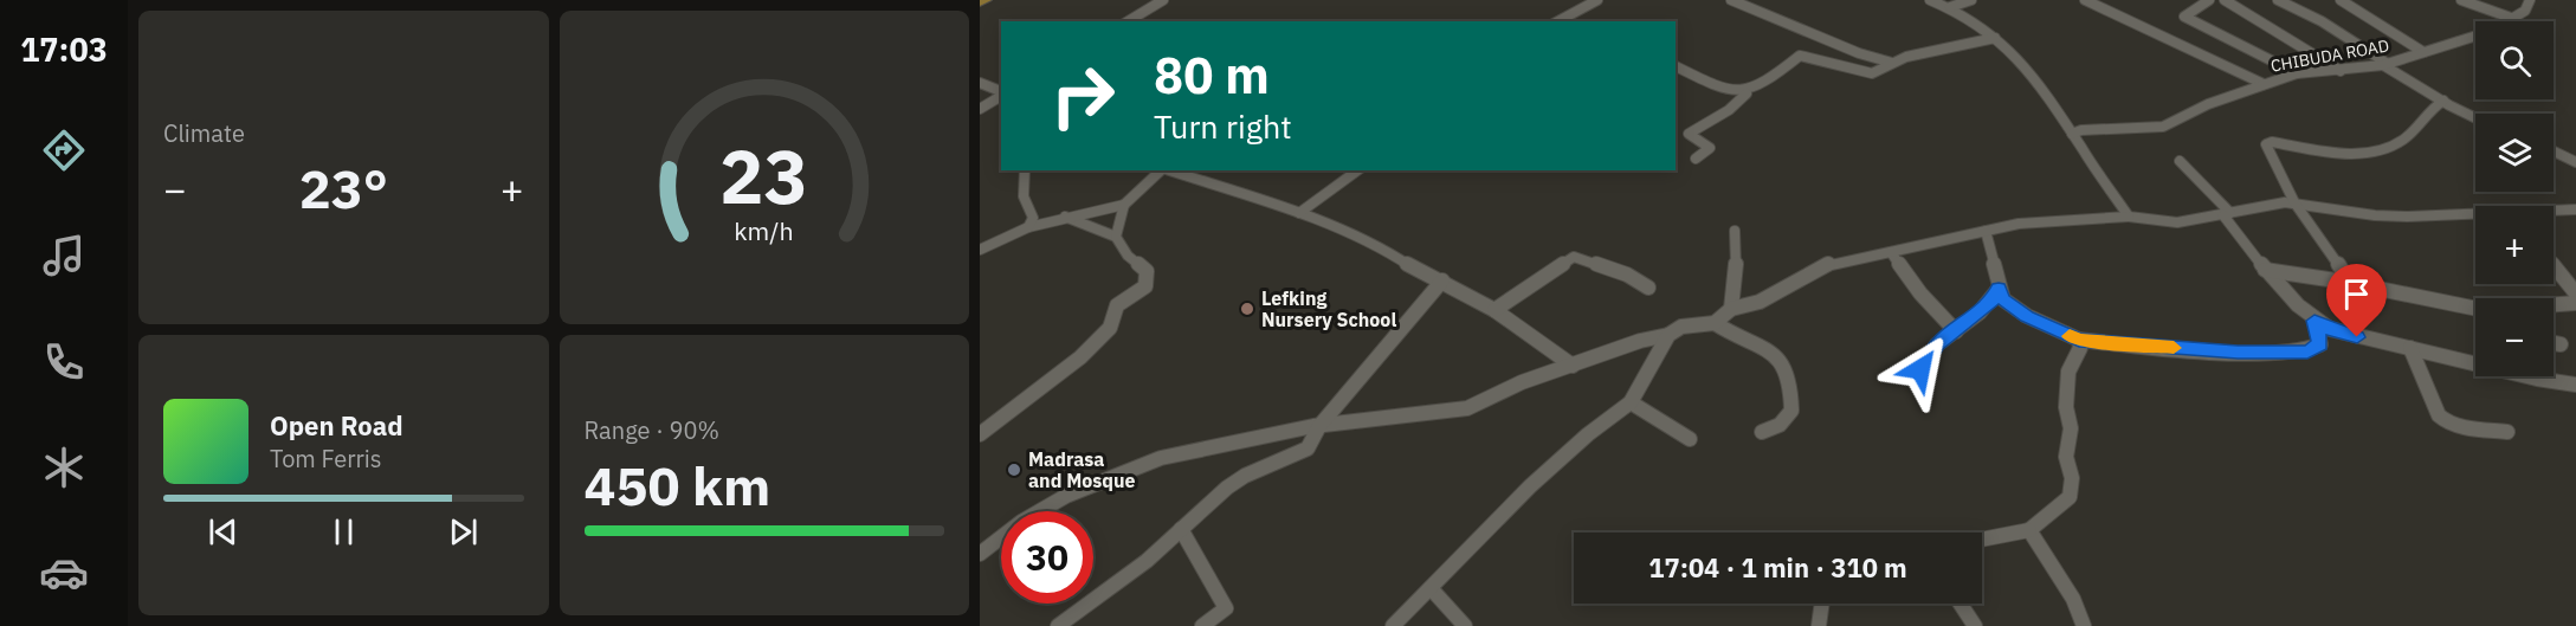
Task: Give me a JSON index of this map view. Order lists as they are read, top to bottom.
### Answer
{
  "streets": {
    "street": ["CHIBUDA ROAD"]
  },
  "places": ["Lefking Nursery School", "Madrasa and Mosque"],
  "page": {
    "tabs": "17:03",
    "tile": [
      "Climate",
      ["Range · 90%", "450 km"]
    ],
    "map_buttons": ["+", "−"],
    "turn": ["80 m", "Turn right"],
    "heat": ["−", "23°", "+"],
    "song": ["Open Road", "Tom Ferris"],
    "limit": "30",
    "trip": "17:04 · 1 min · 310 m",
    "gauge": ["23", "km/h"]
  }
}
